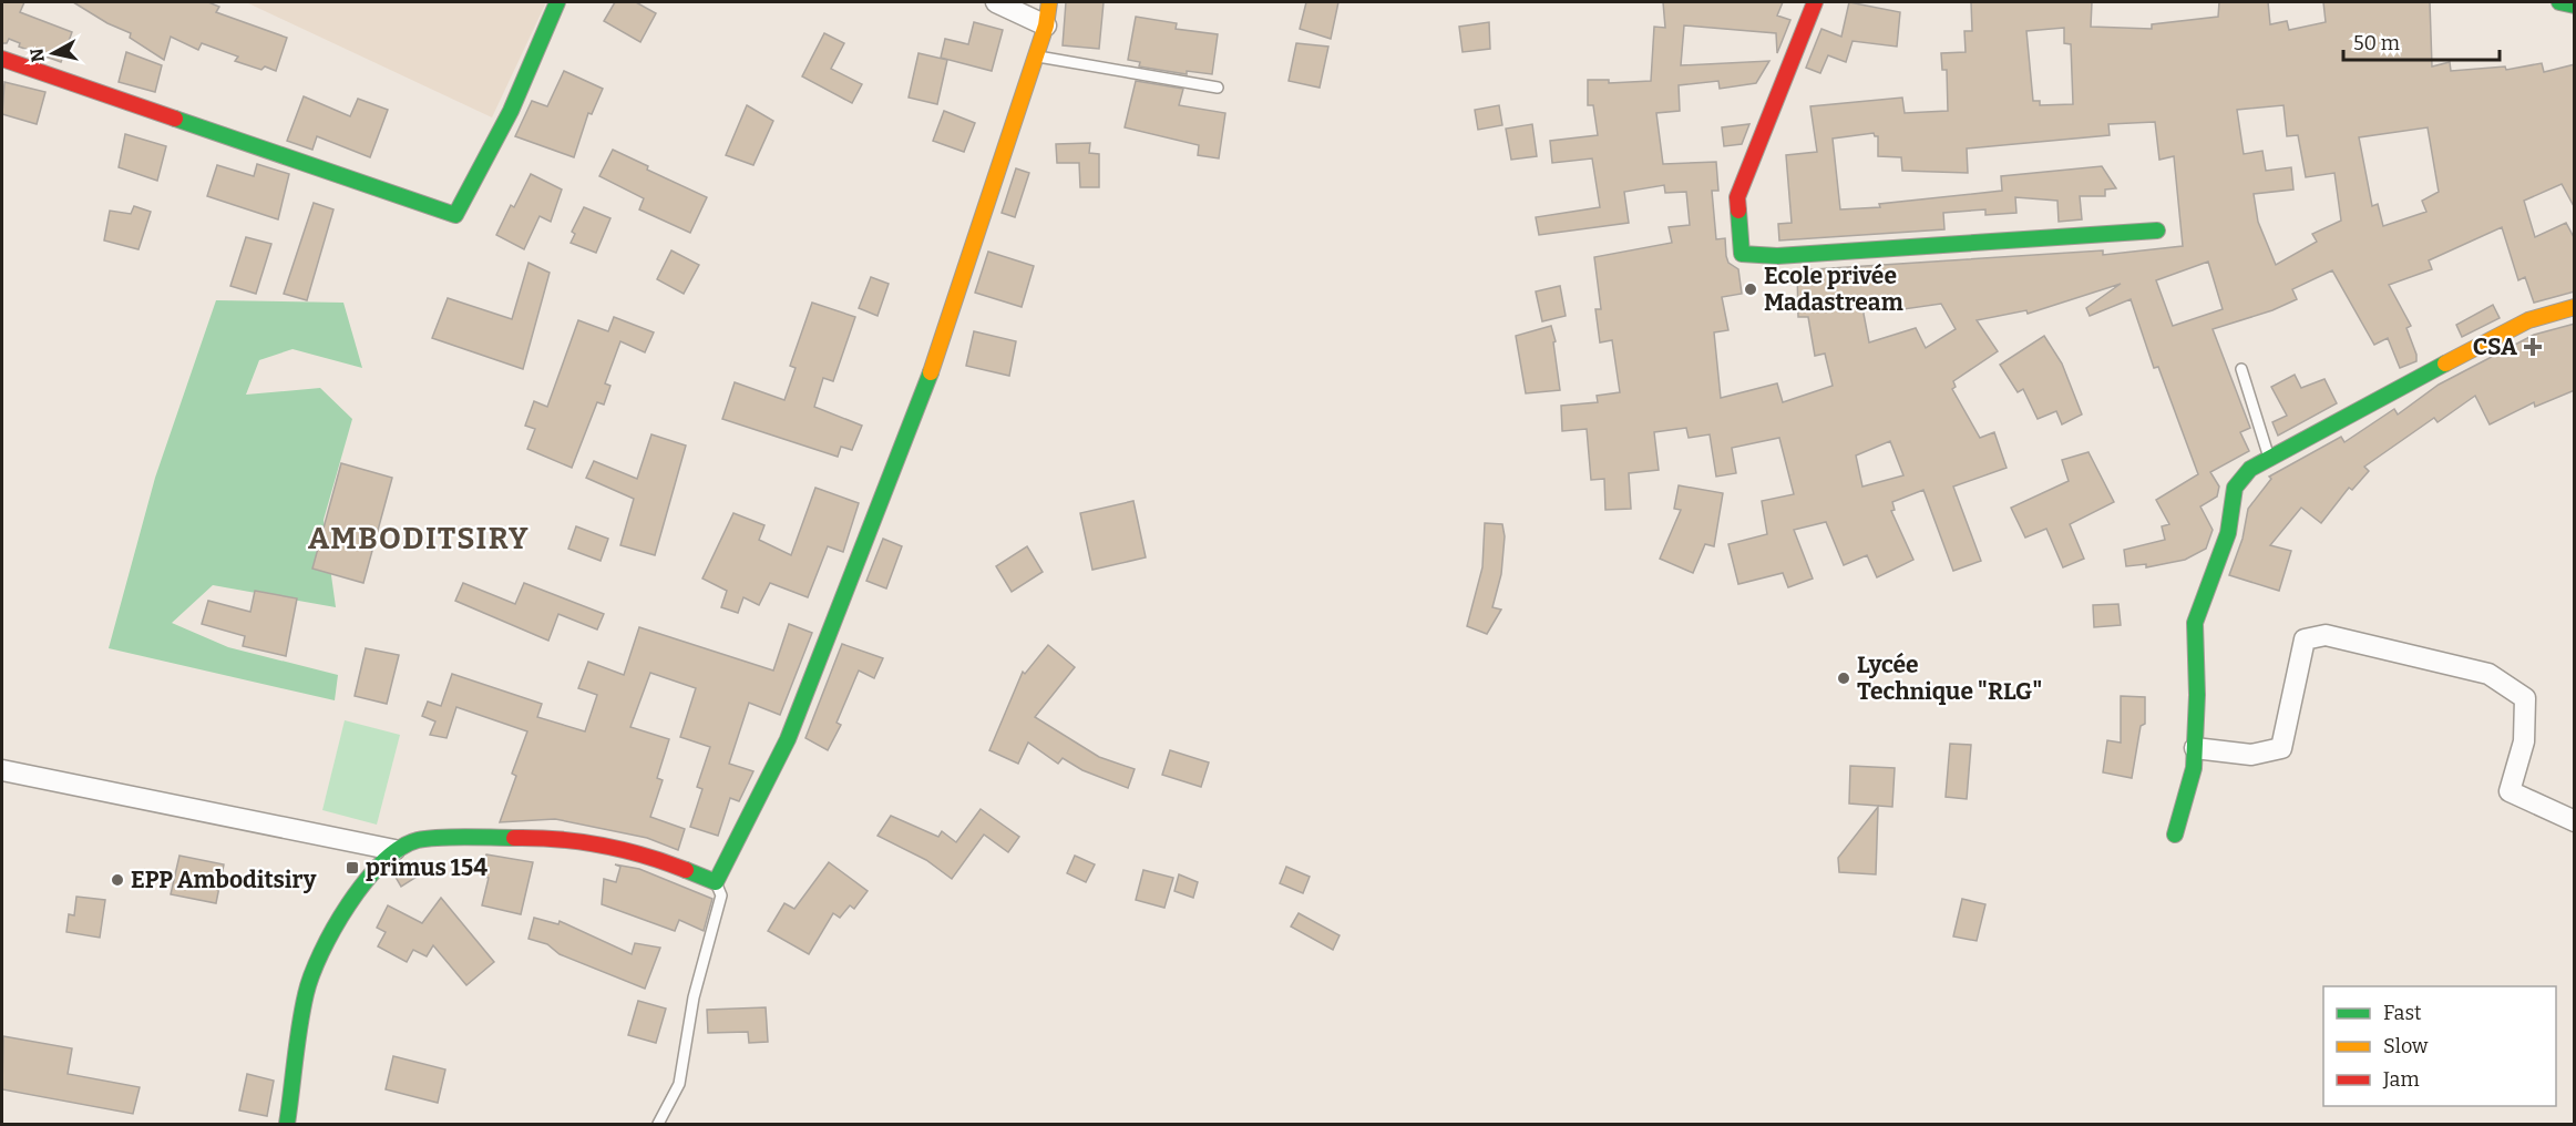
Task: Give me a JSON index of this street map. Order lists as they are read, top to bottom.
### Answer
{
  "districts": ["AMBODITSIRY"],
  "places": {
    "other": ["Ecole privée Madastream", "Lycée Technique \"RLG\"", "EPP Amboditsiry"],
    "health": ["CSA"],
    "transit": ["primus 154"]
  },
  "legend": ["Fast", "Slow", "Jam"],
  "scale_bar": "50 m",
  "north": "left"
}
